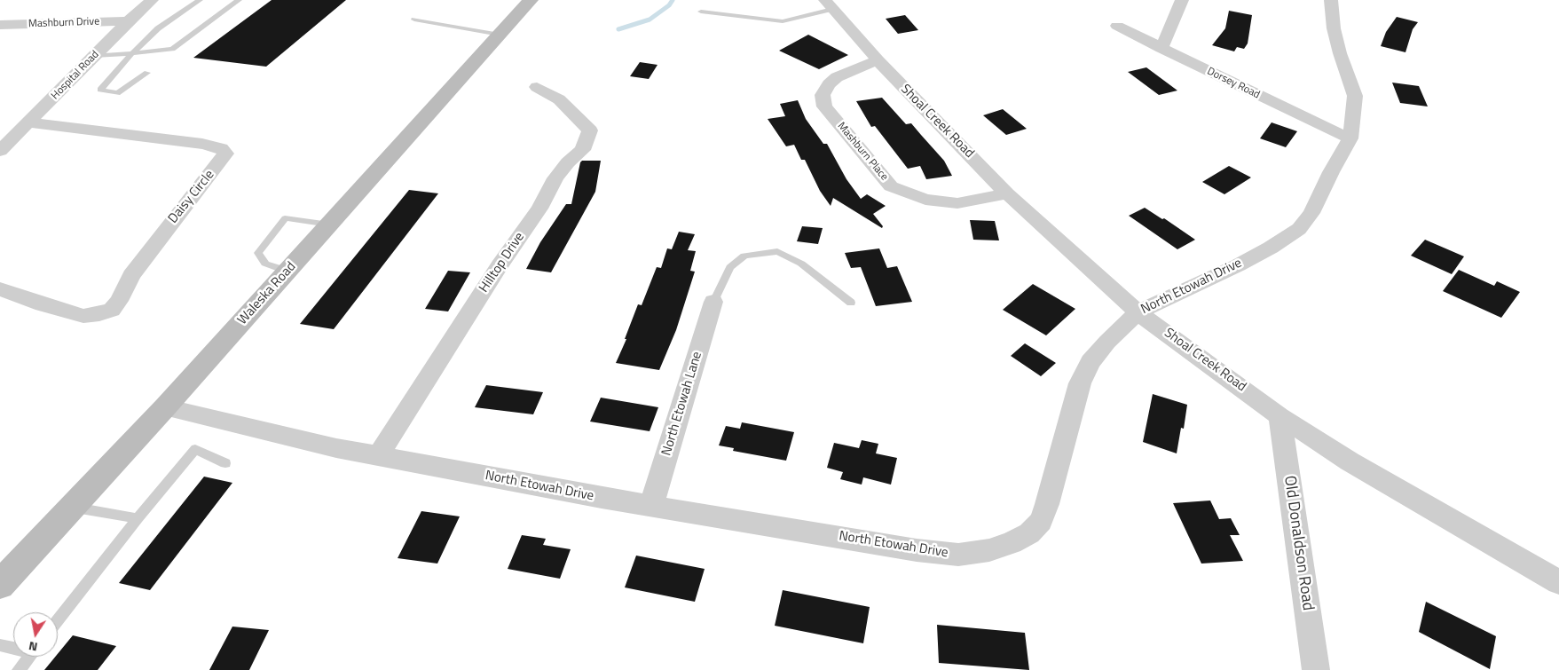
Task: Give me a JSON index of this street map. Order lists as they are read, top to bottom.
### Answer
{
  "streets": {
    "main road": ["Waleska Road"],
    "street": [
      "Mashburn Drive",
      "Hospital Road",
      "Dorsey Road",
      "Shoal Creek Road",
      "Mashburn Place",
      "Daisy Circle",
      "Hilltop Drive",
      "North Etowah Drive",
      "North Etowah Lane",
      "Old Donaldson Road"
    ]
  },
  "crossings": [
    ["Mashburn Drive", "Hospital Road"],
    ["Hospital Road", "Daisy Circle"],
    ["Dorsey Road", "North Etowah Drive"],
    ["Shoal Creek Road", "Mashburn Place"],
    ["Shoal Creek Road", "North Etowah Drive"],
    ["Shoal Creek Road", "Old Donaldson Road"],
    ["Hilltop Drive", "North Etowah Drive"],
    ["North Etowah Drive", "Waleska Road"],
    ["North Etowah Drive", "North Etowah Lane"]
  ],
  "north": "bottom"
}
